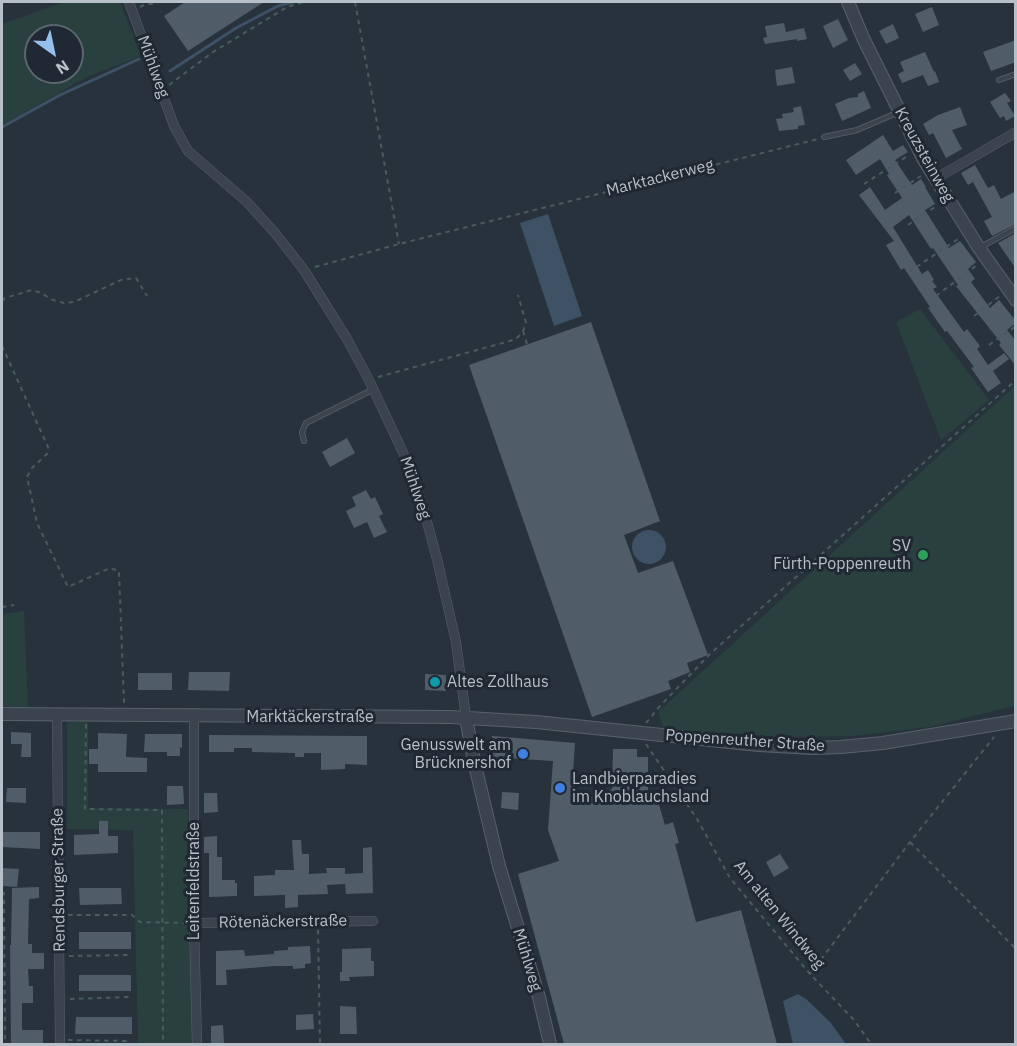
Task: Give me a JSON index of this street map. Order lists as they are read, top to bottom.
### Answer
{
  "streets": {
    "street": [
      "Mühlweg",
      "Kreuzsteinweg",
      "Marktäckerstraße",
      "Poppenreuther Straße",
      "Rendsburger Straße",
      "Leitenfeldstraße",
      "Rötenäckerstraße"
    ],
    "path": ["Marktackerweg", "Am alten Windweg"]
  },
  "crossings": [
    ["Mühlweg", "Marktackerweg"],
    ["Mühlweg", "Marktäckerstraße"],
    ["Marktäckerstraße", "Poppenreuther Straße"],
    ["Marktäckerstraße", "Rendsburger Straße"],
    ["Marktäckerstraße", "Leitenfeldstraße"],
    ["Poppenreuther Straße", "Am alten Windweg"],
    ["Leitenfeldstraße", "Rötenäckerstraße"]
  ],
  "places": [
    "SV Fürth-Poppenreuth",
    "Altes Zollhaus",
    "Genusswelt am Brücknershof",
    "Landbierparadies im Knoblauchsland"
  ],
  "north": "bottom right"
}
